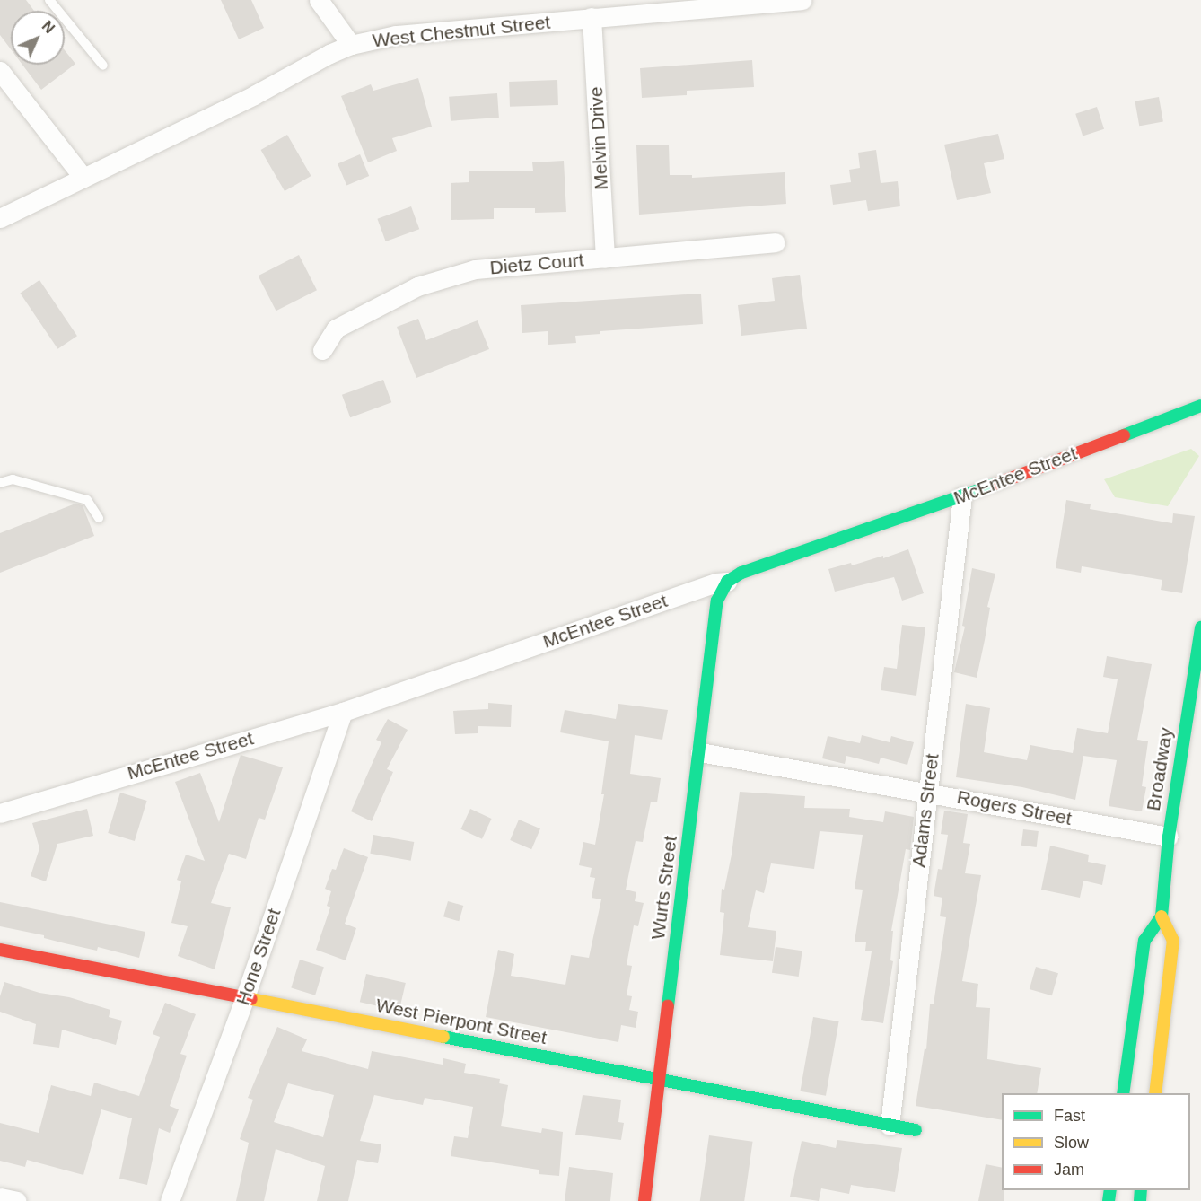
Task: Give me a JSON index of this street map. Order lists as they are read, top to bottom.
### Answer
{
  "streets": {
    "main road": [
      "McEntee Street",
      "Broadway",
      "Wurts Street",
      "West Pierpont Street"
    ],
    "street": [
      "West Chestnut Street",
      "Melvin Drive",
      "Dietz Court",
      "Rogers Street",
      "Adams Street",
      "Hone Street"
    ]
  },
  "crossings": [
    ["West Chestnut Street", "Melvin Drive"],
    ["Melvin Drive", "Dietz Court"],
    ["McEntee Street", "Adams Street"],
    ["McEntee Street", "Wurts Street"],
    ["McEntee Street", "Hone Street"],
    ["Broadway", "Rogers Street"],
    ["Rogers Street", "Adams Street"],
    ["Rogers Street", "Wurts Street"],
    ["Adams Street", "West Pierpont Street"],
    ["Wurts Street", "West Pierpont Street"],
    ["Hone Street", "West Pierpont Street"]
  ],
  "legend": ["Fast", "Slow", "Jam"],
  "north": "top right"
}
